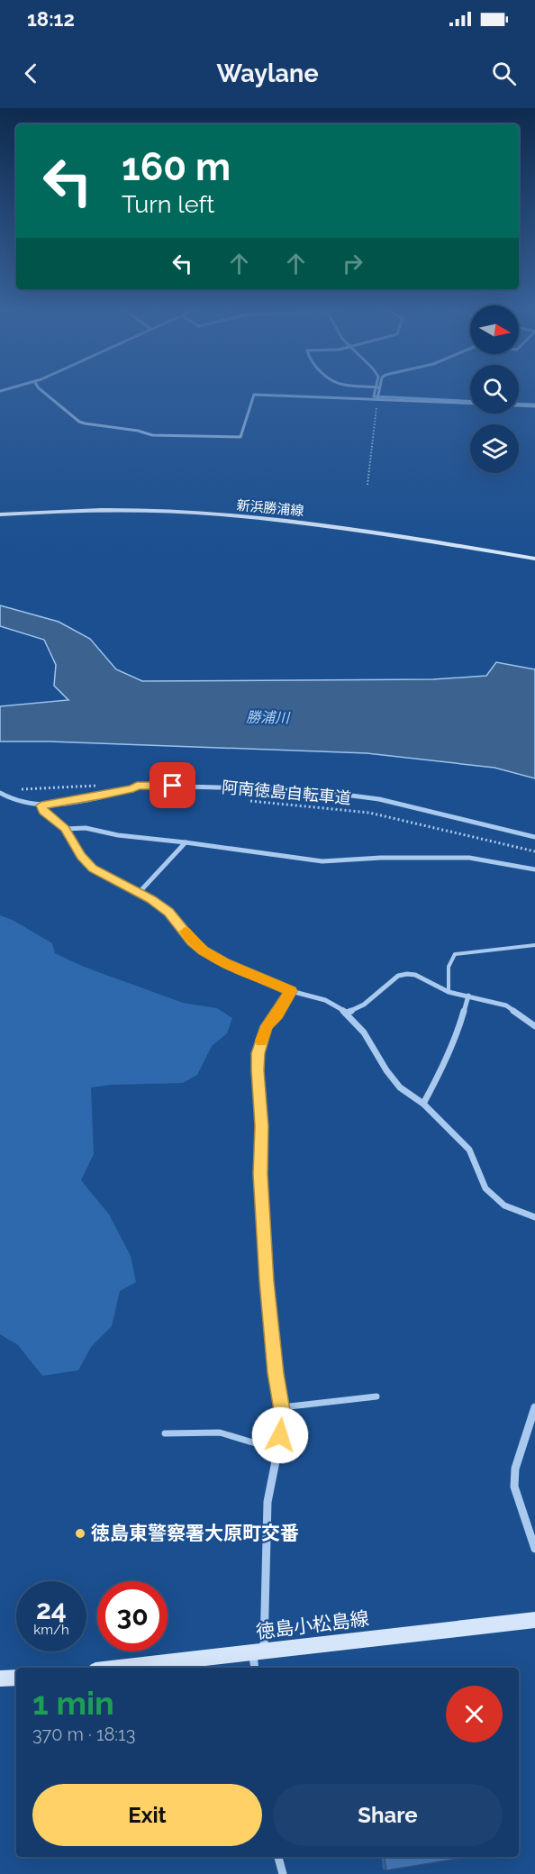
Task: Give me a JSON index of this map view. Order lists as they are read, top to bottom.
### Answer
{
  "streets": {
    "main road": ["新浜勝浦線", "徳島小松島線"],
    "path": ["阿南徳島自転車道"]
  },
  "water": ["勝浦川"],
  "places": ["徳島東警察署大原町交番"],
  "north": "right",
  "page": {
    "status": "18:12",
    "header": "Waylane",
    "turn": ["160 m", "Turn left"],
    "speed": "24 km/h",
    "limit": "30",
    "heading": ["1 min", "370 m · 18:13"],
    "buttons": ["Exit", "Share"]
  }
}
